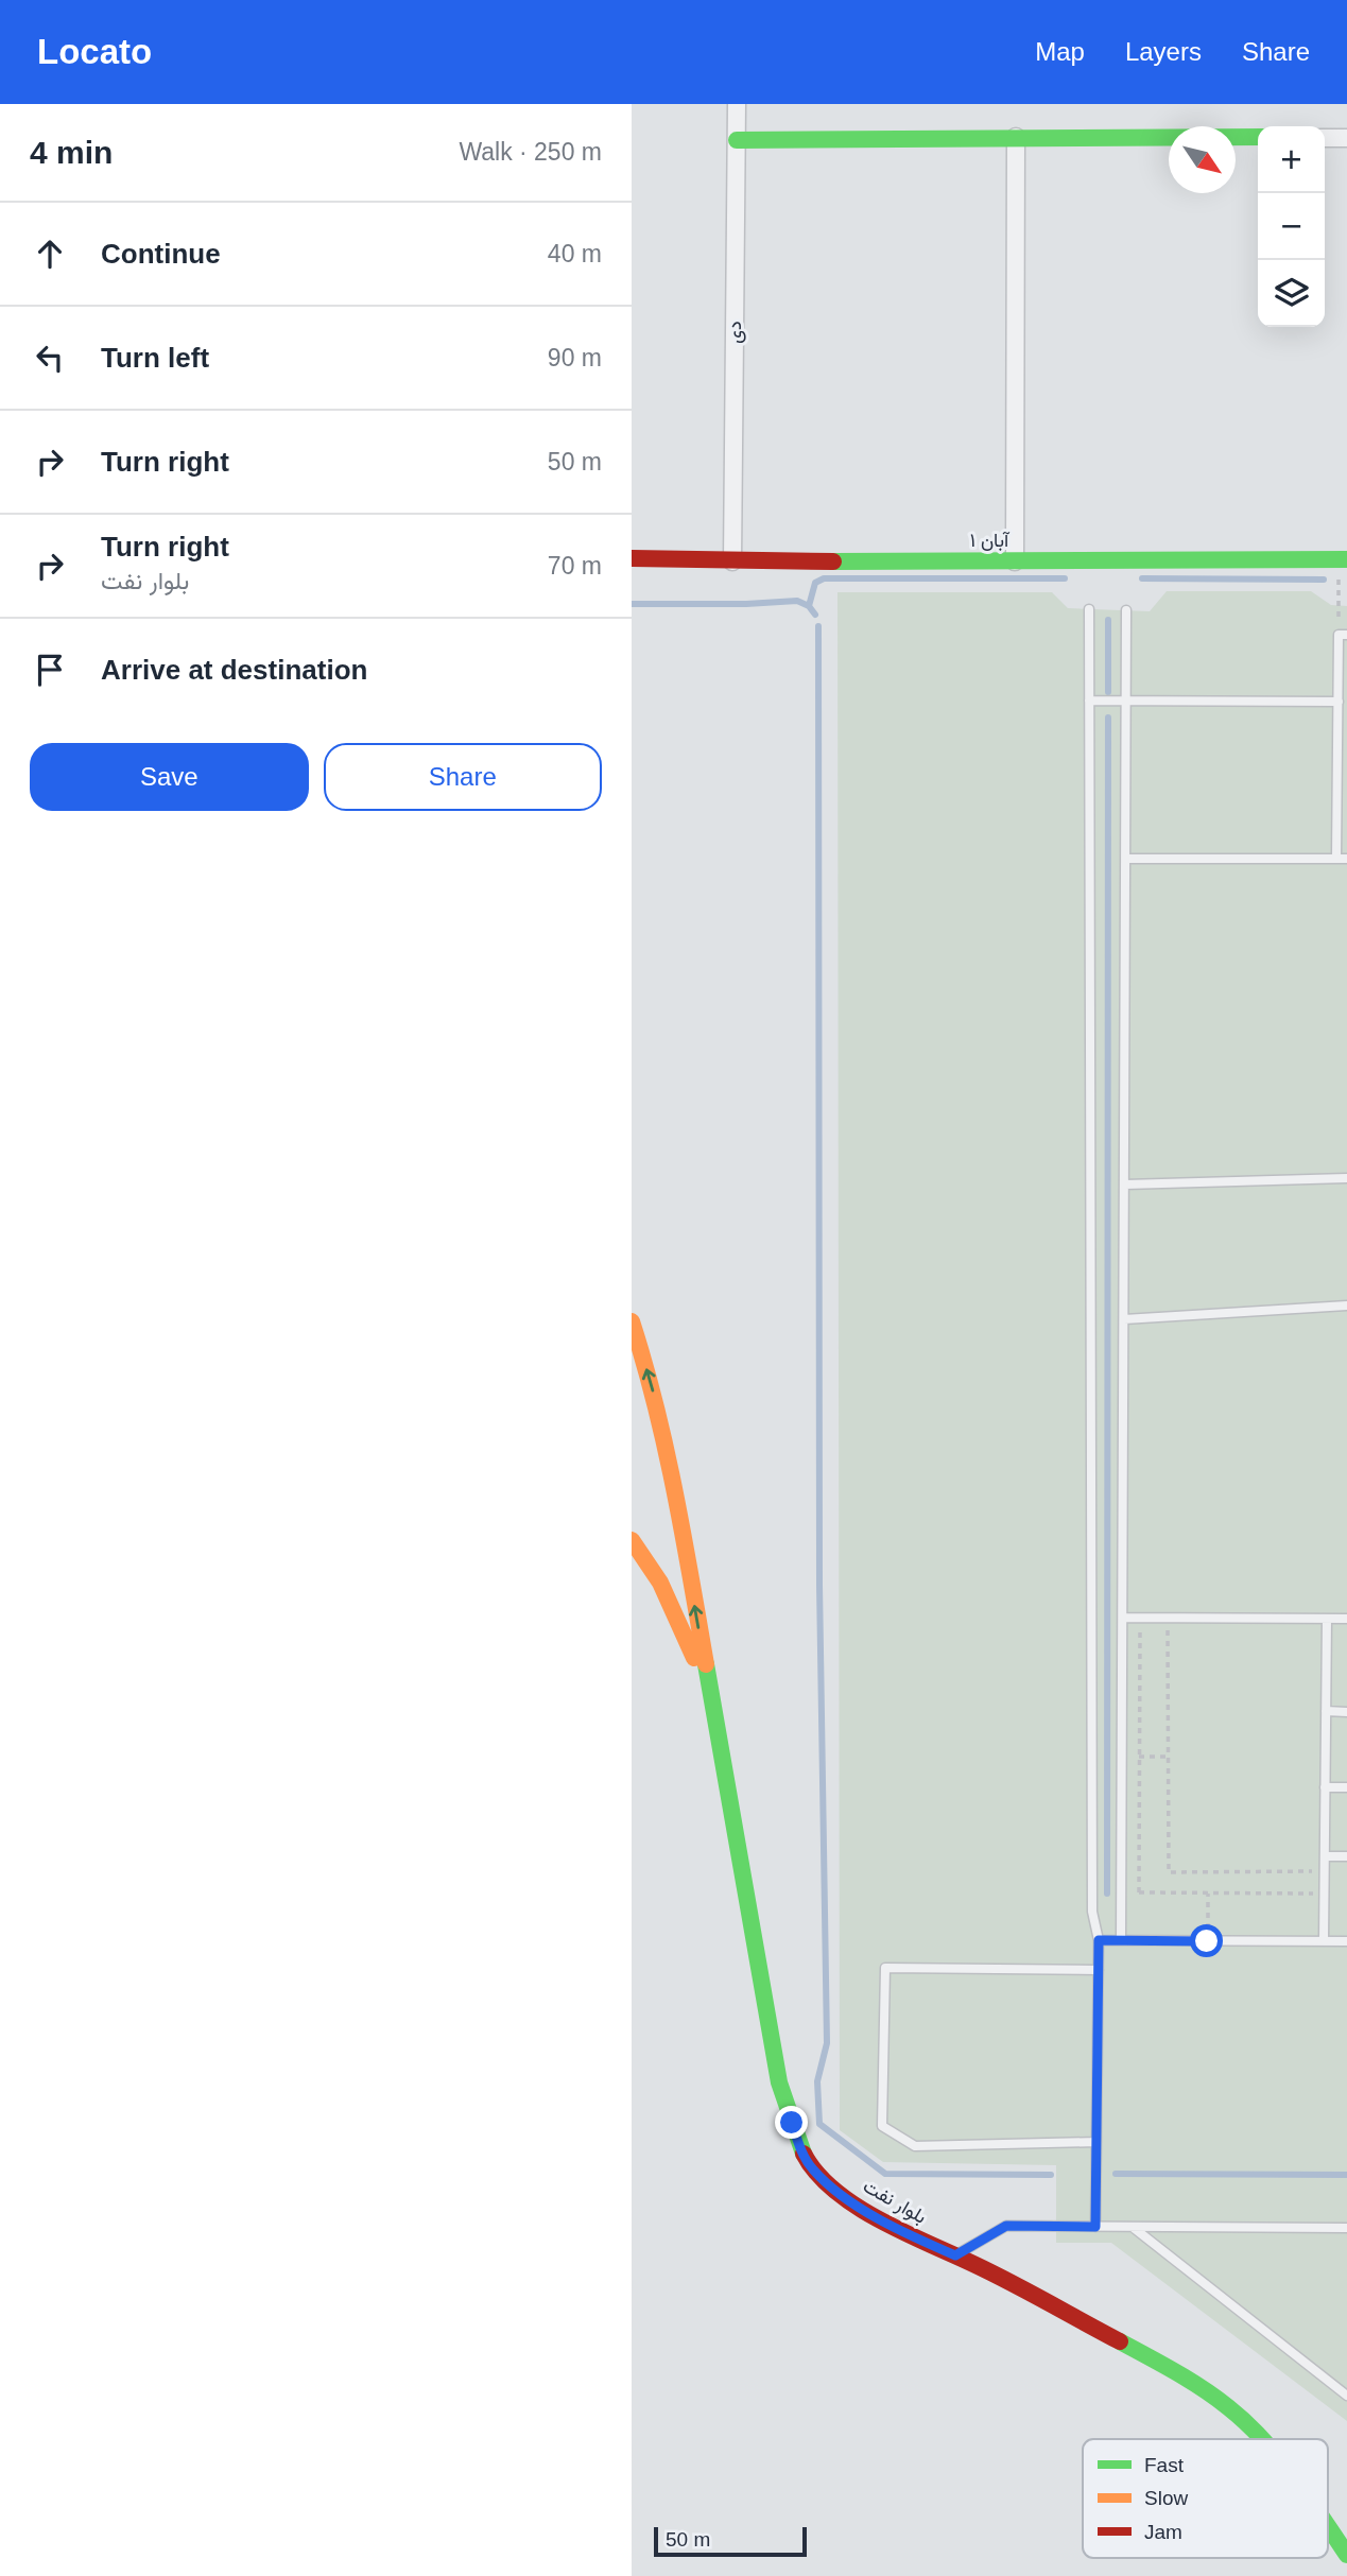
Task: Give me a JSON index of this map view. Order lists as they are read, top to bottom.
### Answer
{
  "streets": {
    "street": ["دی", "آبان ۱", "بلوار نفت"]
  },
  "crossings": [
    ["دی", "آبان ۱"]
  ],
  "legend": ["Fast", "Slow", "Jam"],
  "scale_bar": "50 m",
  "north": "bottom right",
  "page": {
    "header": "Locato",
    "nav": ["Map", "Layers", "Share"],
    "heading": ["4 min", "Walk · 250 m"],
    "map_buttons": ["+", "−"],
    "list": [
      ["Continue", "40 m"],
      ["Turn left", "90 m"],
      ["Turn right", "50 m"],
      ["Turn right", "بلوار نفت", "70 m"],
      "Arrive at destination"
    ],
    "buttons": ["Save", "Share"],
    "scale": "50 m"
  }
}
